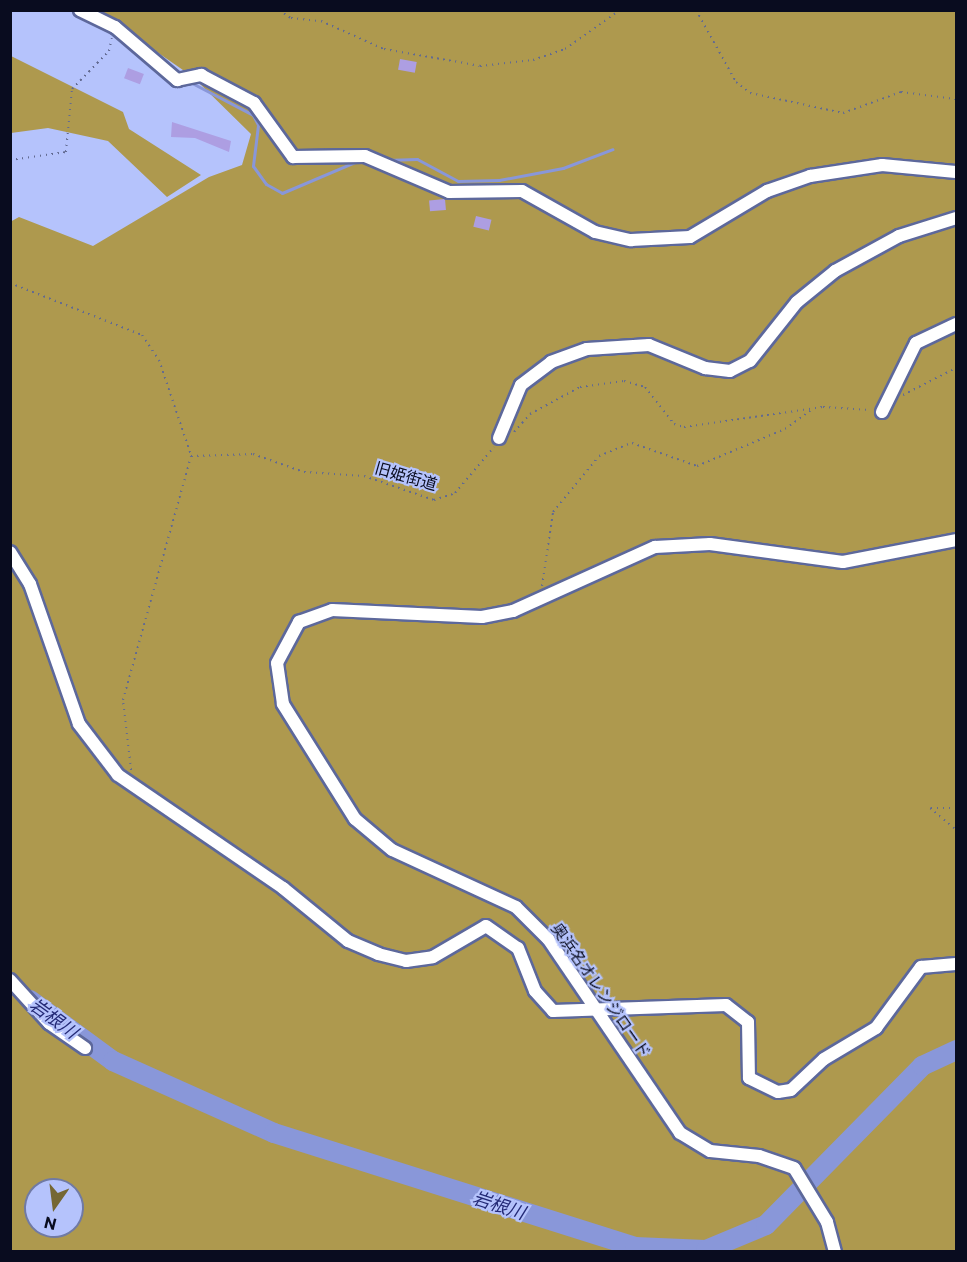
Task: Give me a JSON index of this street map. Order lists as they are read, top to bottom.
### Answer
{
  "streets": {
    "street": ["奥浜名オレンジロード"],
    "path": ["旧姫街道"]
  },
  "water": ["岩根川"],
  "north": "bottom"
}
